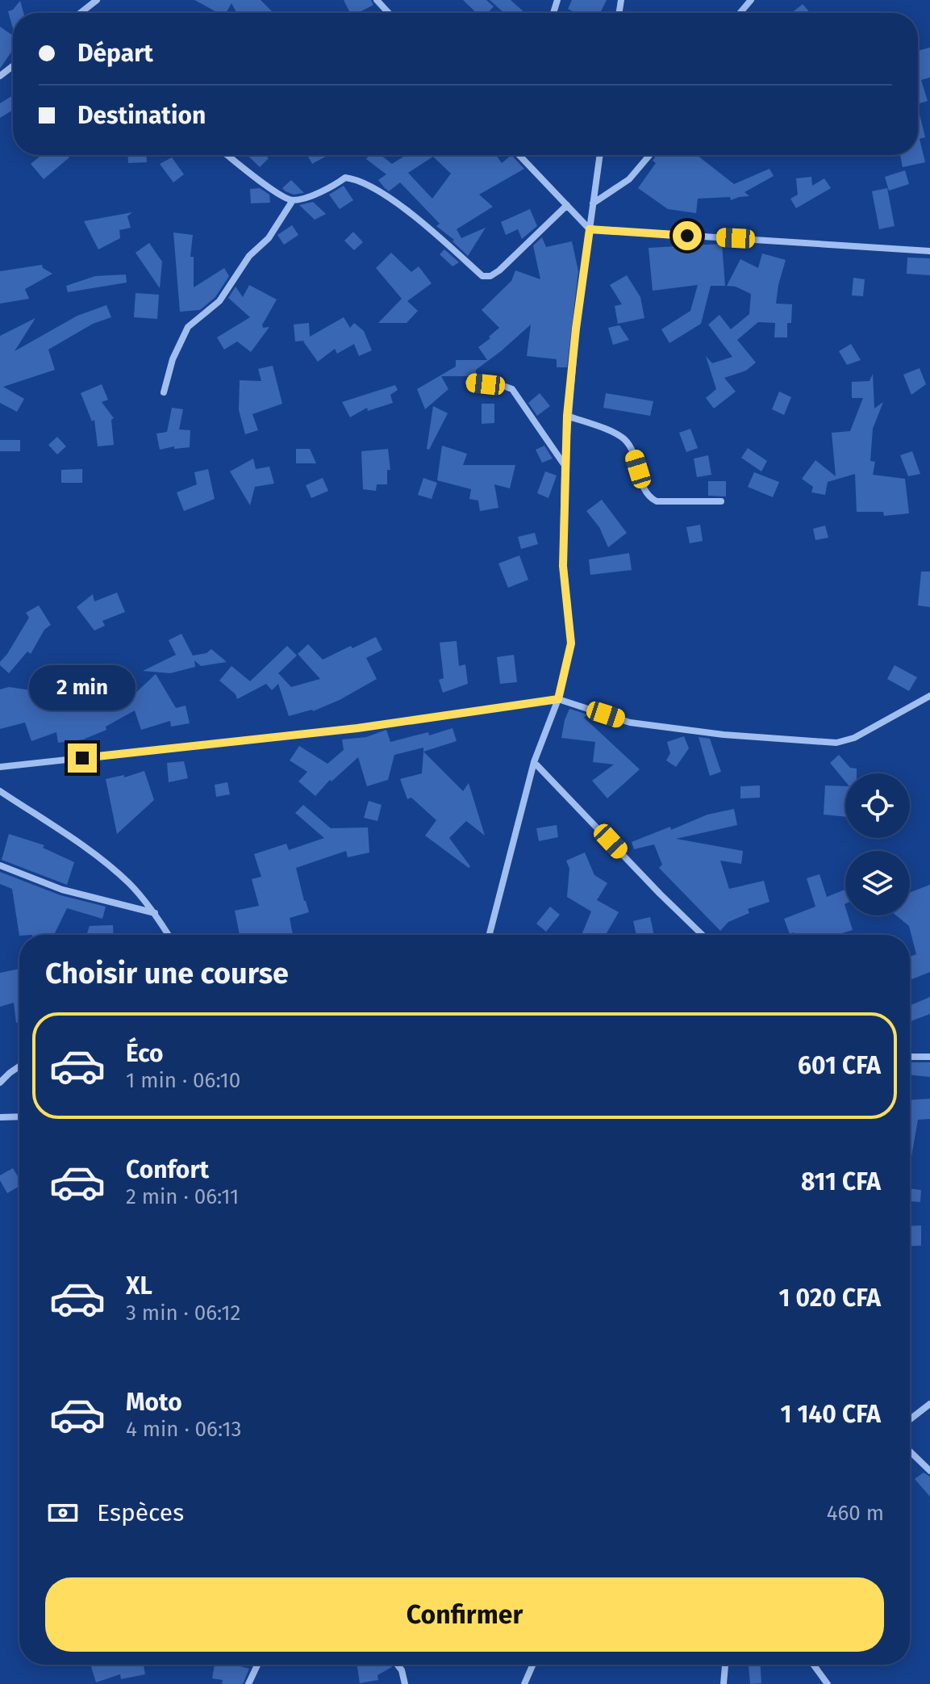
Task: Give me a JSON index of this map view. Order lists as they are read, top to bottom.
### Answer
{
  "page": {
    "banner": ["Départ", "Destination"],
    "bubble": "2 min",
    "heading": "Choisir une course",
    "list": [
      {
        "name": "Éco",
        "note": "1 min · 06:10",
        "value": "601 CFA"
      },
      {
        "name": "Confort",
        "note": "2 min · 06:11",
        "value": "811 CFA"
      },
      {
        "name": "XL",
        "note": "3 min · 06:12",
        "value": "1 020 CFA"
      },
      {
        "name": "Moto",
        "note": "4 min · 06:13",
        "value": "1 140 CFA"
      }
    ],
    "pay": ["Espèces", "460 m"],
    "buttons": "Confirmer"
  }
}
